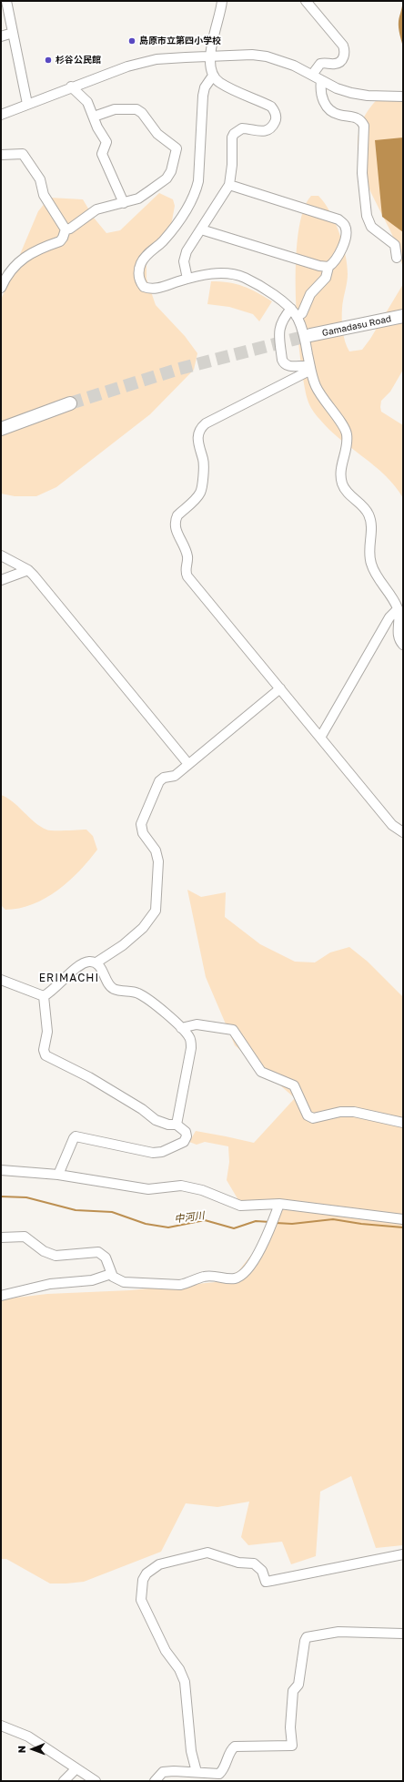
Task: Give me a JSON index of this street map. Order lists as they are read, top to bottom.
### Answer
{
  "streets": {
    "highway": ["Gamadasu Road"]
  },
  "districts": ["ERIMACHI"],
  "water": ["中河川"],
  "places": ["島原市立第四小学校", "杉谷公民館"],
  "north": "left"
}
